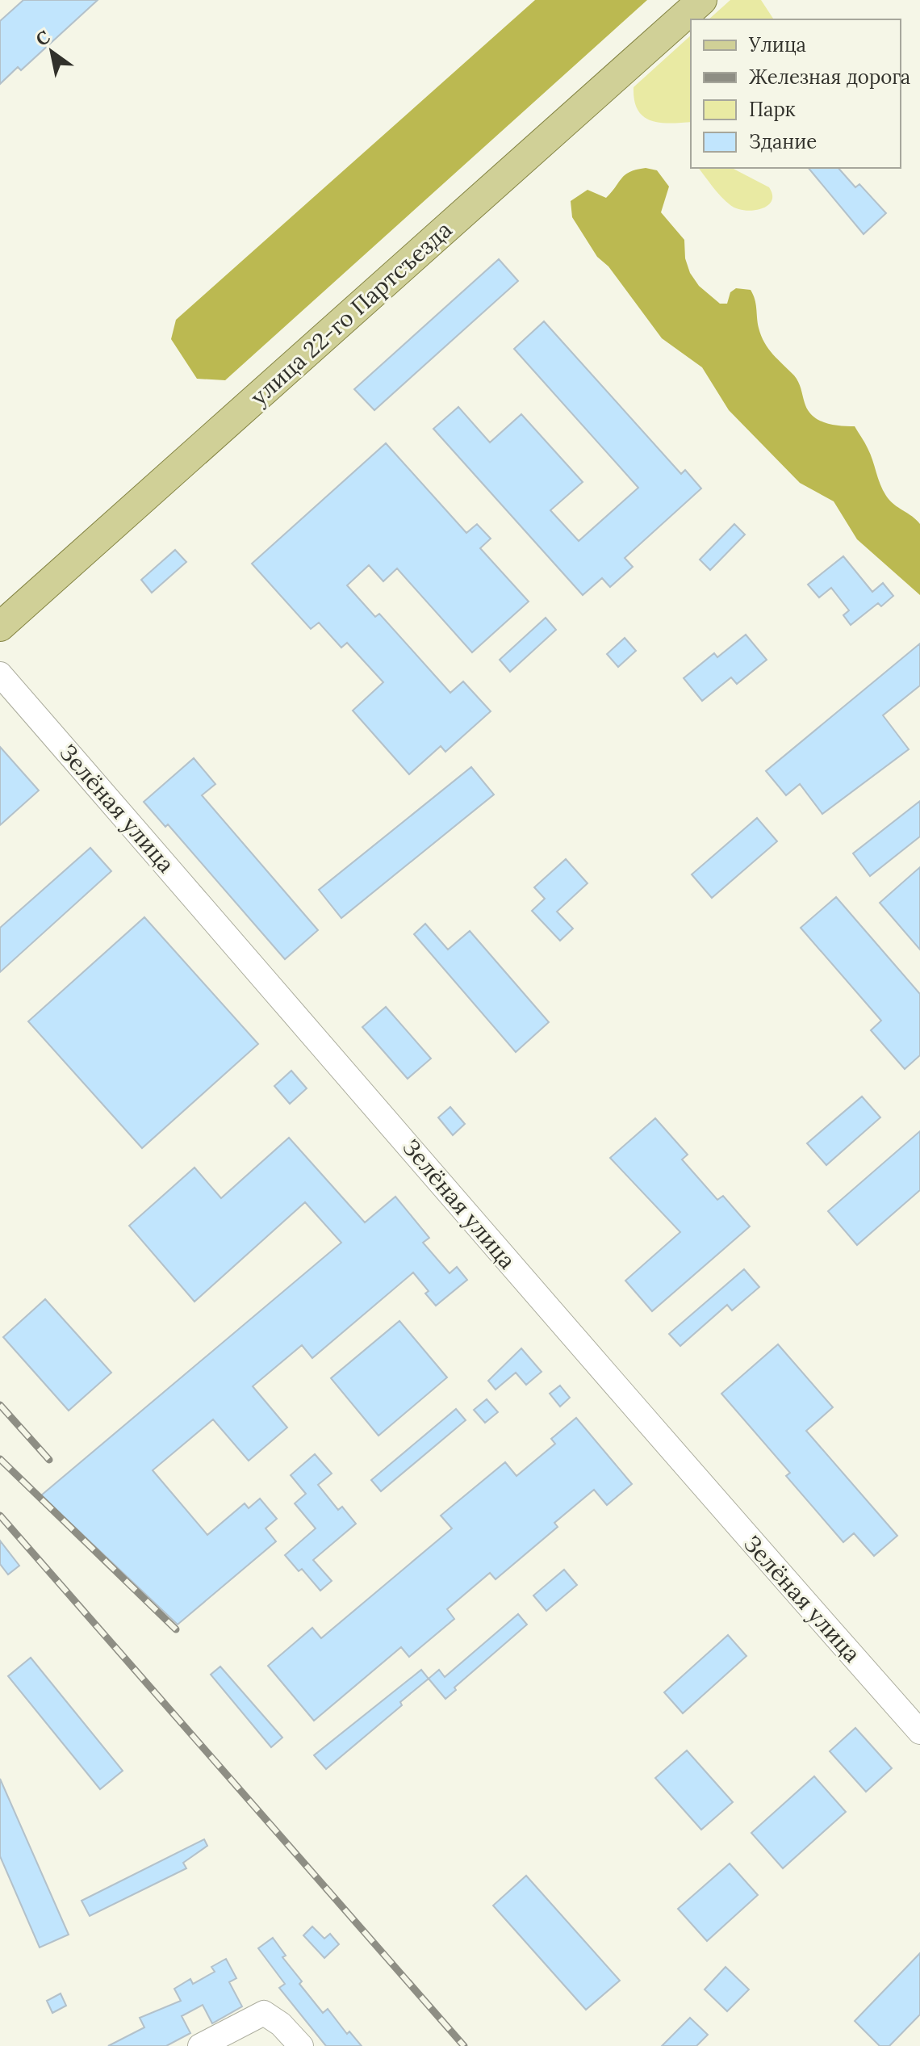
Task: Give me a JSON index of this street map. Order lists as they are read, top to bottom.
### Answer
{
  "streets": {
    "main road": ["улица 22-го Партсъезда"],
    "street": ["Зелёная улица"]
  },
  "legend": [
    "Улица",
    "Железная дорога",
    "Парк",
    "Здание"
  ],
  "north": "top left"
}
